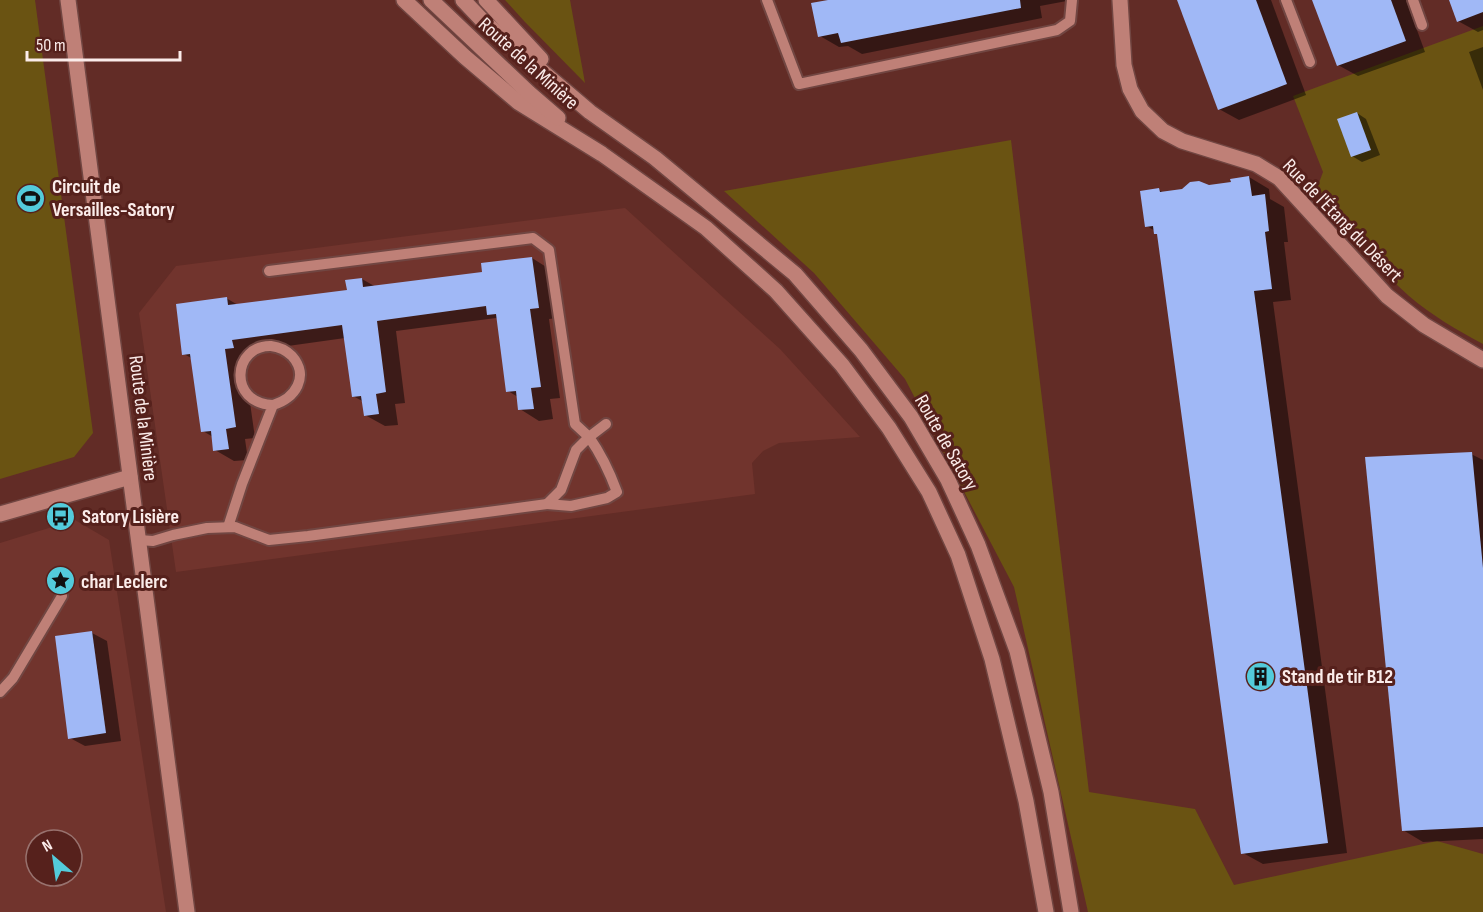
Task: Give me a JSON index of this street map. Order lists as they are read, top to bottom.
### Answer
{
  "streets": {
    "main road": ["Route de la Minière", "Rue de l'Étang du Désert", "Route de Satory"]
  },
  "crossings": [
    ["Route de la Minière", "Route de Satory"]
  ],
  "places": {
    "sports": ["Circuit de Versailles-Satory"],
    "bus stop": ["Satory Lisière"],
    "place": ["char Leclerc"],
    "building": ["Stand de tir B12"]
  },
  "scale_bar": "50 m",
  "north": "top left"
}
